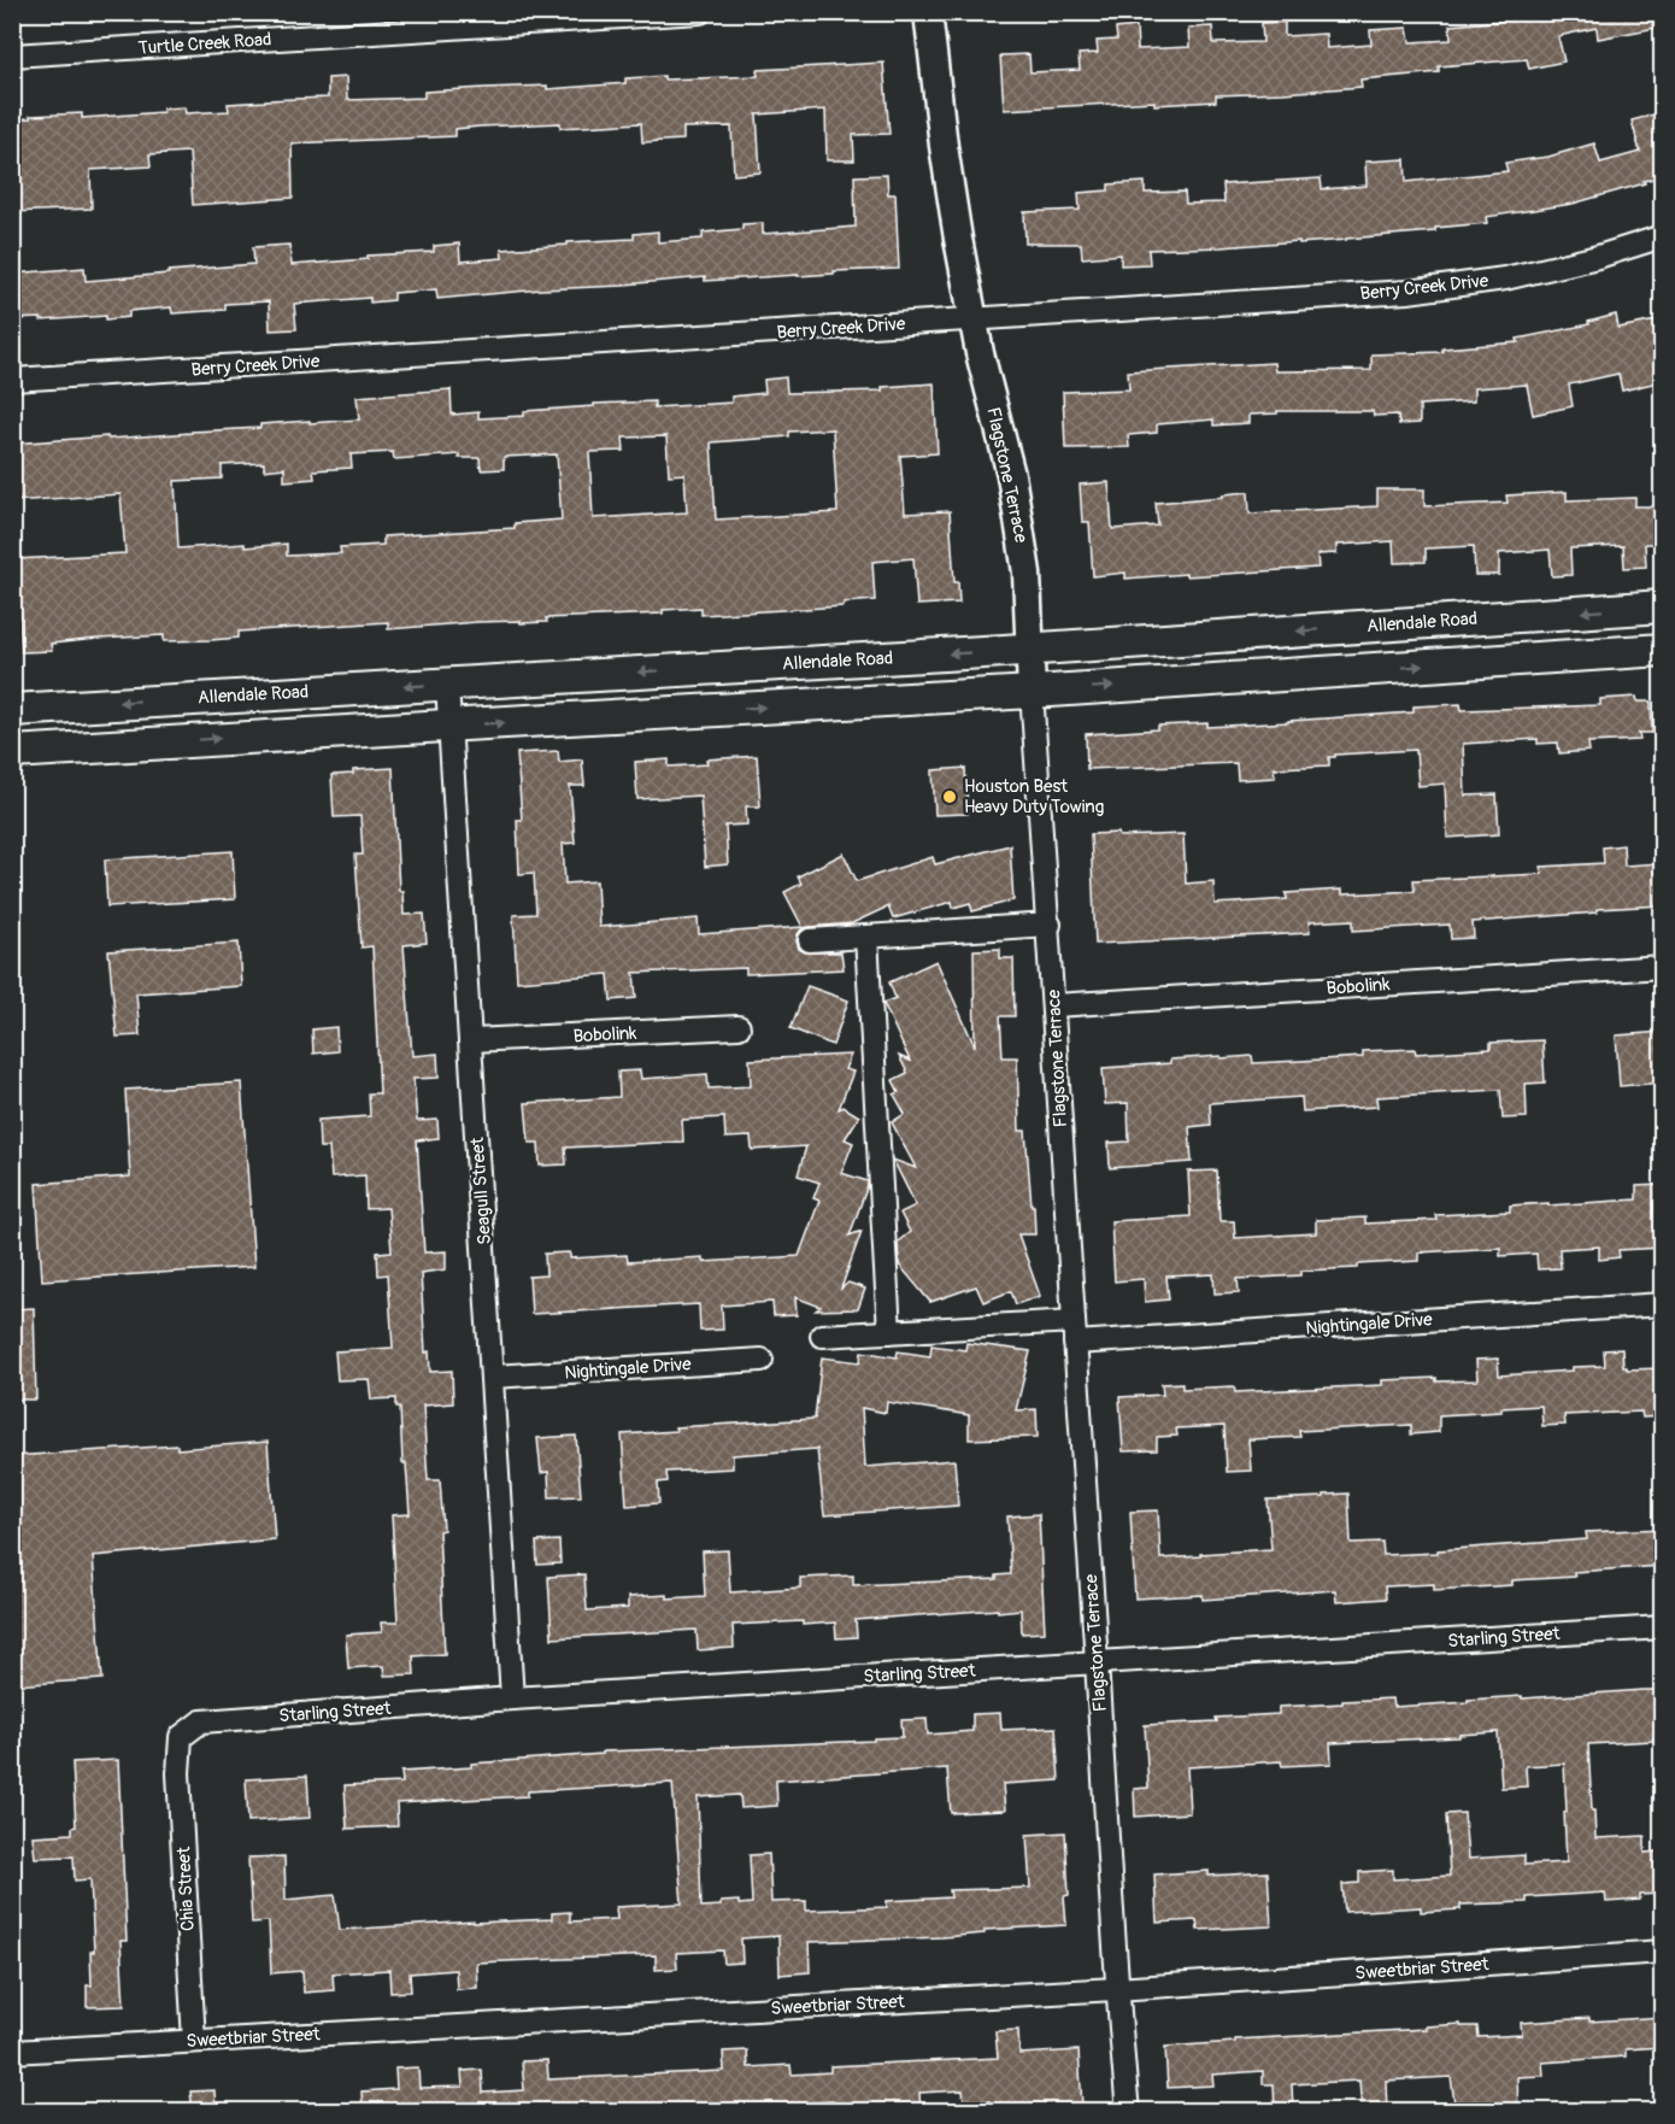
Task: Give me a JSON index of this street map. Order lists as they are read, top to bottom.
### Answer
{
  "streets": {
    "main road": ["Allendale Road"],
    "street": [
      "Turtle Creek Road",
      "Berry Creek Drive",
      "Flagstone Terrace",
      "Bobolink",
      "Seagull Street",
      "Nightingale Drive",
      "Starling Street",
      "Chia Street",
      "Sweetbriar Street"
    ]
  },
  "crossings": [
    ["Berry Creek Drive", "Flagstone Terrace"],
    ["Flagstone Terrace", "Allendale Road"],
    ["Flagstone Terrace", "Bobolink"],
    ["Flagstone Terrace", "Nightingale Drive"],
    ["Flagstone Terrace", "Starling Street"],
    ["Flagstone Terrace", "Sweetbriar Street"],
    ["Allendale Road", "Seagull Street"],
    ["Bobolink", "Seagull Street"],
    ["Seagull Street", "Nightingale Drive"],
    ["Seagull Street", "Starling Street"],
    ["Starling Street", "Chia Street"],
    ["Chia Street", "Sweetbriar Street"]
  ],
  "places": ["Houston Best Heavy Duty Towing"]
}
